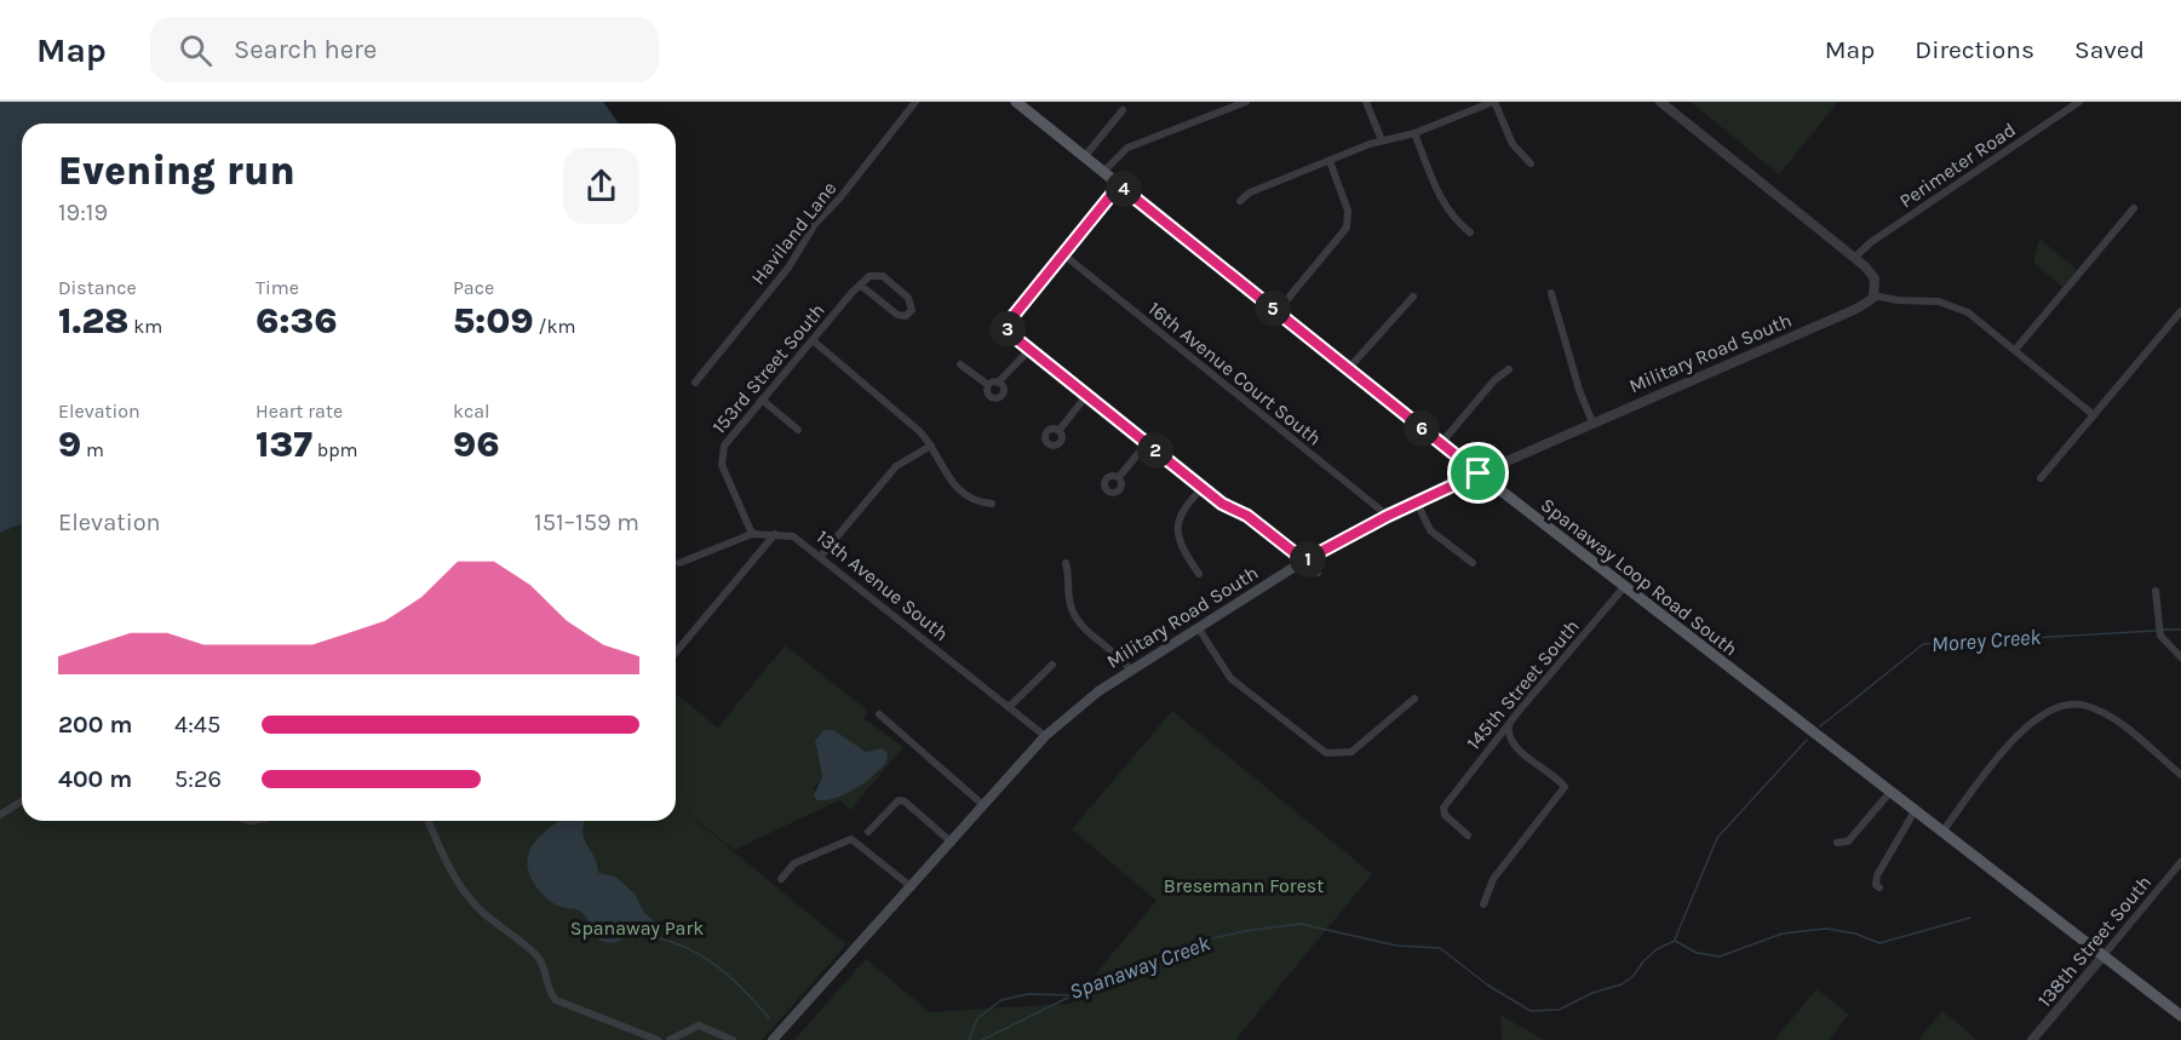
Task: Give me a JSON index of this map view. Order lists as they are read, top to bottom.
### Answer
{
  "streets": {
    "main road": ["Military Road South", "Spanaway Loop Road South"],
    "street": [
      "Perimeter Road",
      "Haviland Lane",
      "153rd Street South",
      "16th Avenue Court South",
      "13th Avenue South",
      "145th Street South",
      "138th Street South"
    ]
  },
  "crossings": [
    ["Military Road South", "16th Avenue Court South"],
    ["Military Road South", "Spanaway Loop Road South"],
    ["Military Road South", "13th Avenue South"],
    ["153rd Street South", "13th Avenue South"],
    ["Spanaway Loop Road South", "145th Street South"],
    ["Spanaway Loop Road South", "138th Street South"]
  ],
  "water": ["Morey Creek", "Spanaway Creek"],
  "parks": ["Bresemann Forest", "Spanaway Park"],
  "page": {
    "header": "Map",
    "search": "Search here",
    "nav": ["Map", "Directions", "Saved"],
    "heading": ["Evening run", "19:19"],
    "pins": [
      "4",
      "5",
      "3",
      "6",
      "2",
      "1"
    ],
    "stats": [
      ["Distance", "1.28 km"],
      ["Time", "6:36"],
      ["Pace", "5:09 /km"],
      ["Elevation", "9 m"],
      ["Heart rate", "137 bpm"],
      ["kcal", "96"]
    ],
    "chart": ["Elevation", "151–159 m"],
    "list": [
      {
        "name": "200 m",
        "note": "4:45"
      },
      {
        "name": "400 m",
        "note": "5:26"
      }
    ]
  }
}
